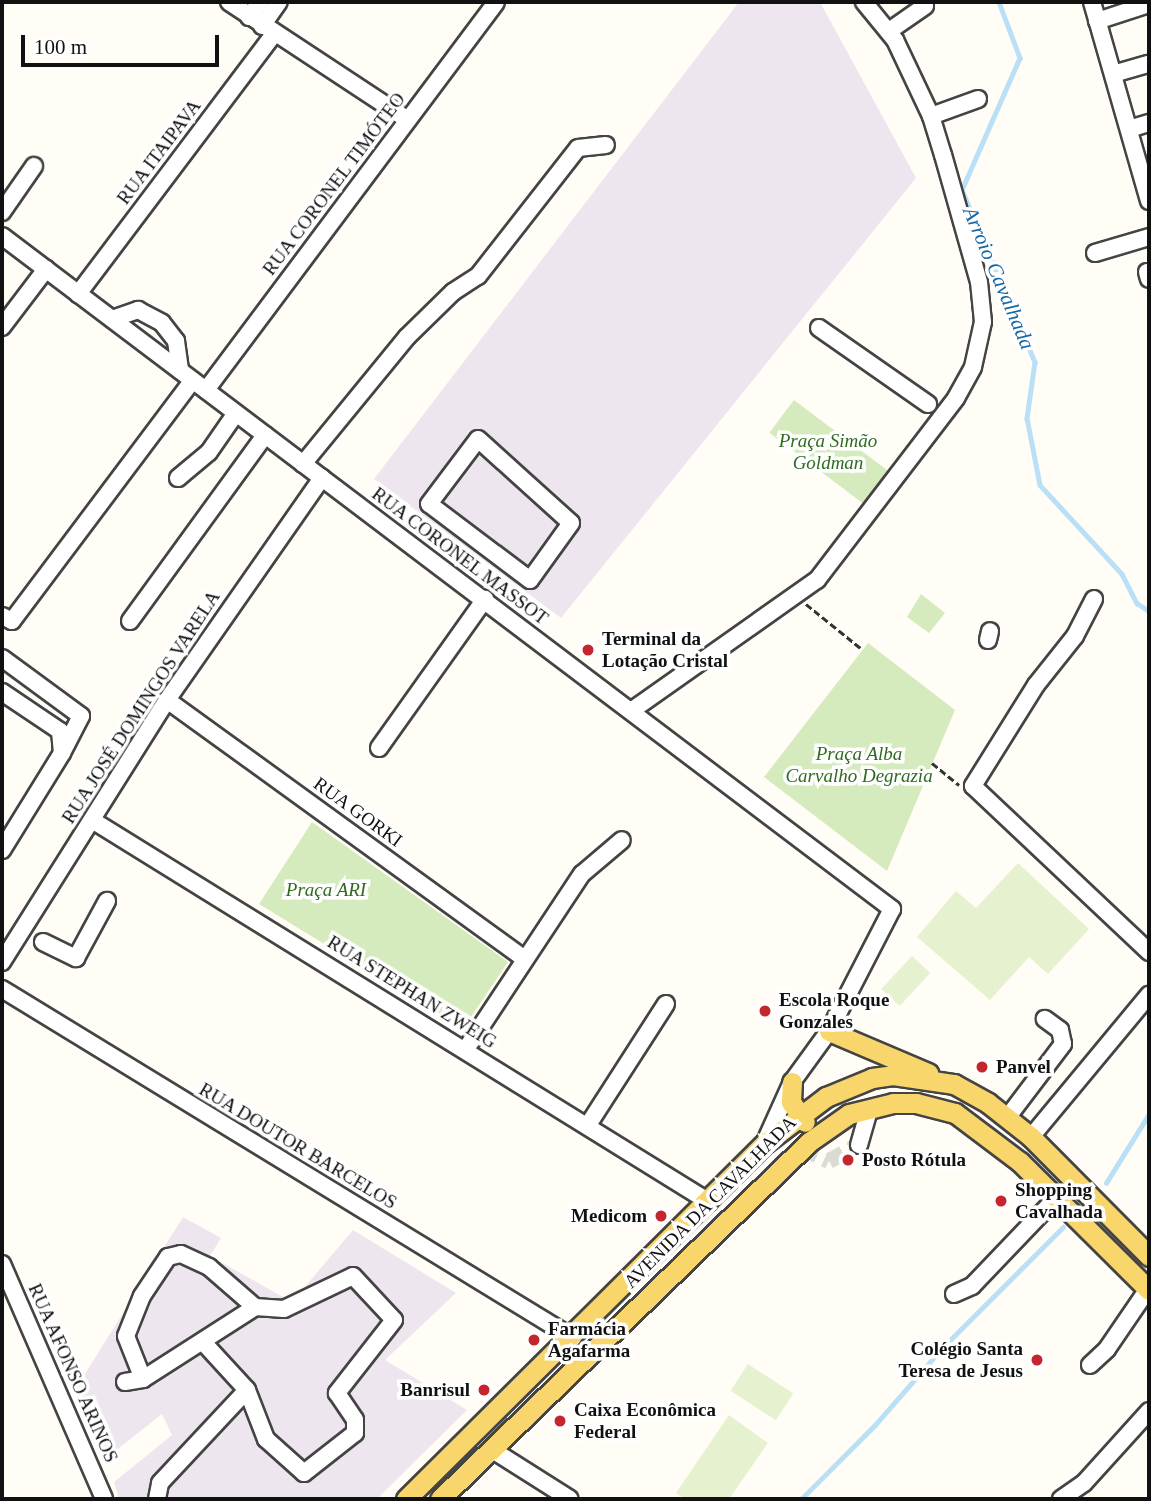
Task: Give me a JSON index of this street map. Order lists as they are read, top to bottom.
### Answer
{
  "streets": {
    "main road": ["AVENIDA DA CAVALHADA"],
    "street": [
      "RUA ITAIPAVA",
      "RUA CORONEL TIMÓTEO",
      "RUA CORONEL MASSOT",
      "RUA JOSÉ DOMINGOS VARELA",
      "RUA GORKI",
      "RUA STEPHAN ZWEIG",
      "RUA DOUTOR BARCELOS",
      "RUA AFONSO ARINOS"
    ]
  },
  "crossings": [
    ["RUA ITAIPAVA", "RUA CORONEL MASSOT"],
    ["RUA CORONEL TIMÓTEO", "RUA CORONEL MASSOT"],
    ["RUA CORONEL MASSOT", "RUA JOSÉ DOMINGOS VARELA"],
    ["RUA JOSÉ DOMINGOS VARELA", "RUA GORKI"],
    ["RUA JOSÉ DOMINGOS VARELA", "RUA STEPHAN ZWEIG"],
    ["RUA STEPHAN ZWEIG", "AVENIDA DA CAVALHADA"],
    ["RUA DOUTOR BARCELOS", "AVENIDA DA CAVALHADA"]
  ],
  "water": ["Arroio Cavalhada"],
  "parks": ["Praça Simão Goldman", "Praça Alba Carvalho Degrazia", "Praça ARI"],
  "places": [
    "Terminal da Lotação Cristal",
    "Escola Roque Gonzales",
    "Panvel",
    "Posto Rótula",
    "Shopping Cavalhada",
    "Medicom",
    "Farmácia Agafarma",
    "Colégio Santa Teresa de Jesus",
    "Banrisul",
    "Caixa Econômica Federal"
  ],
  "scale_bar": "100 m"
}
